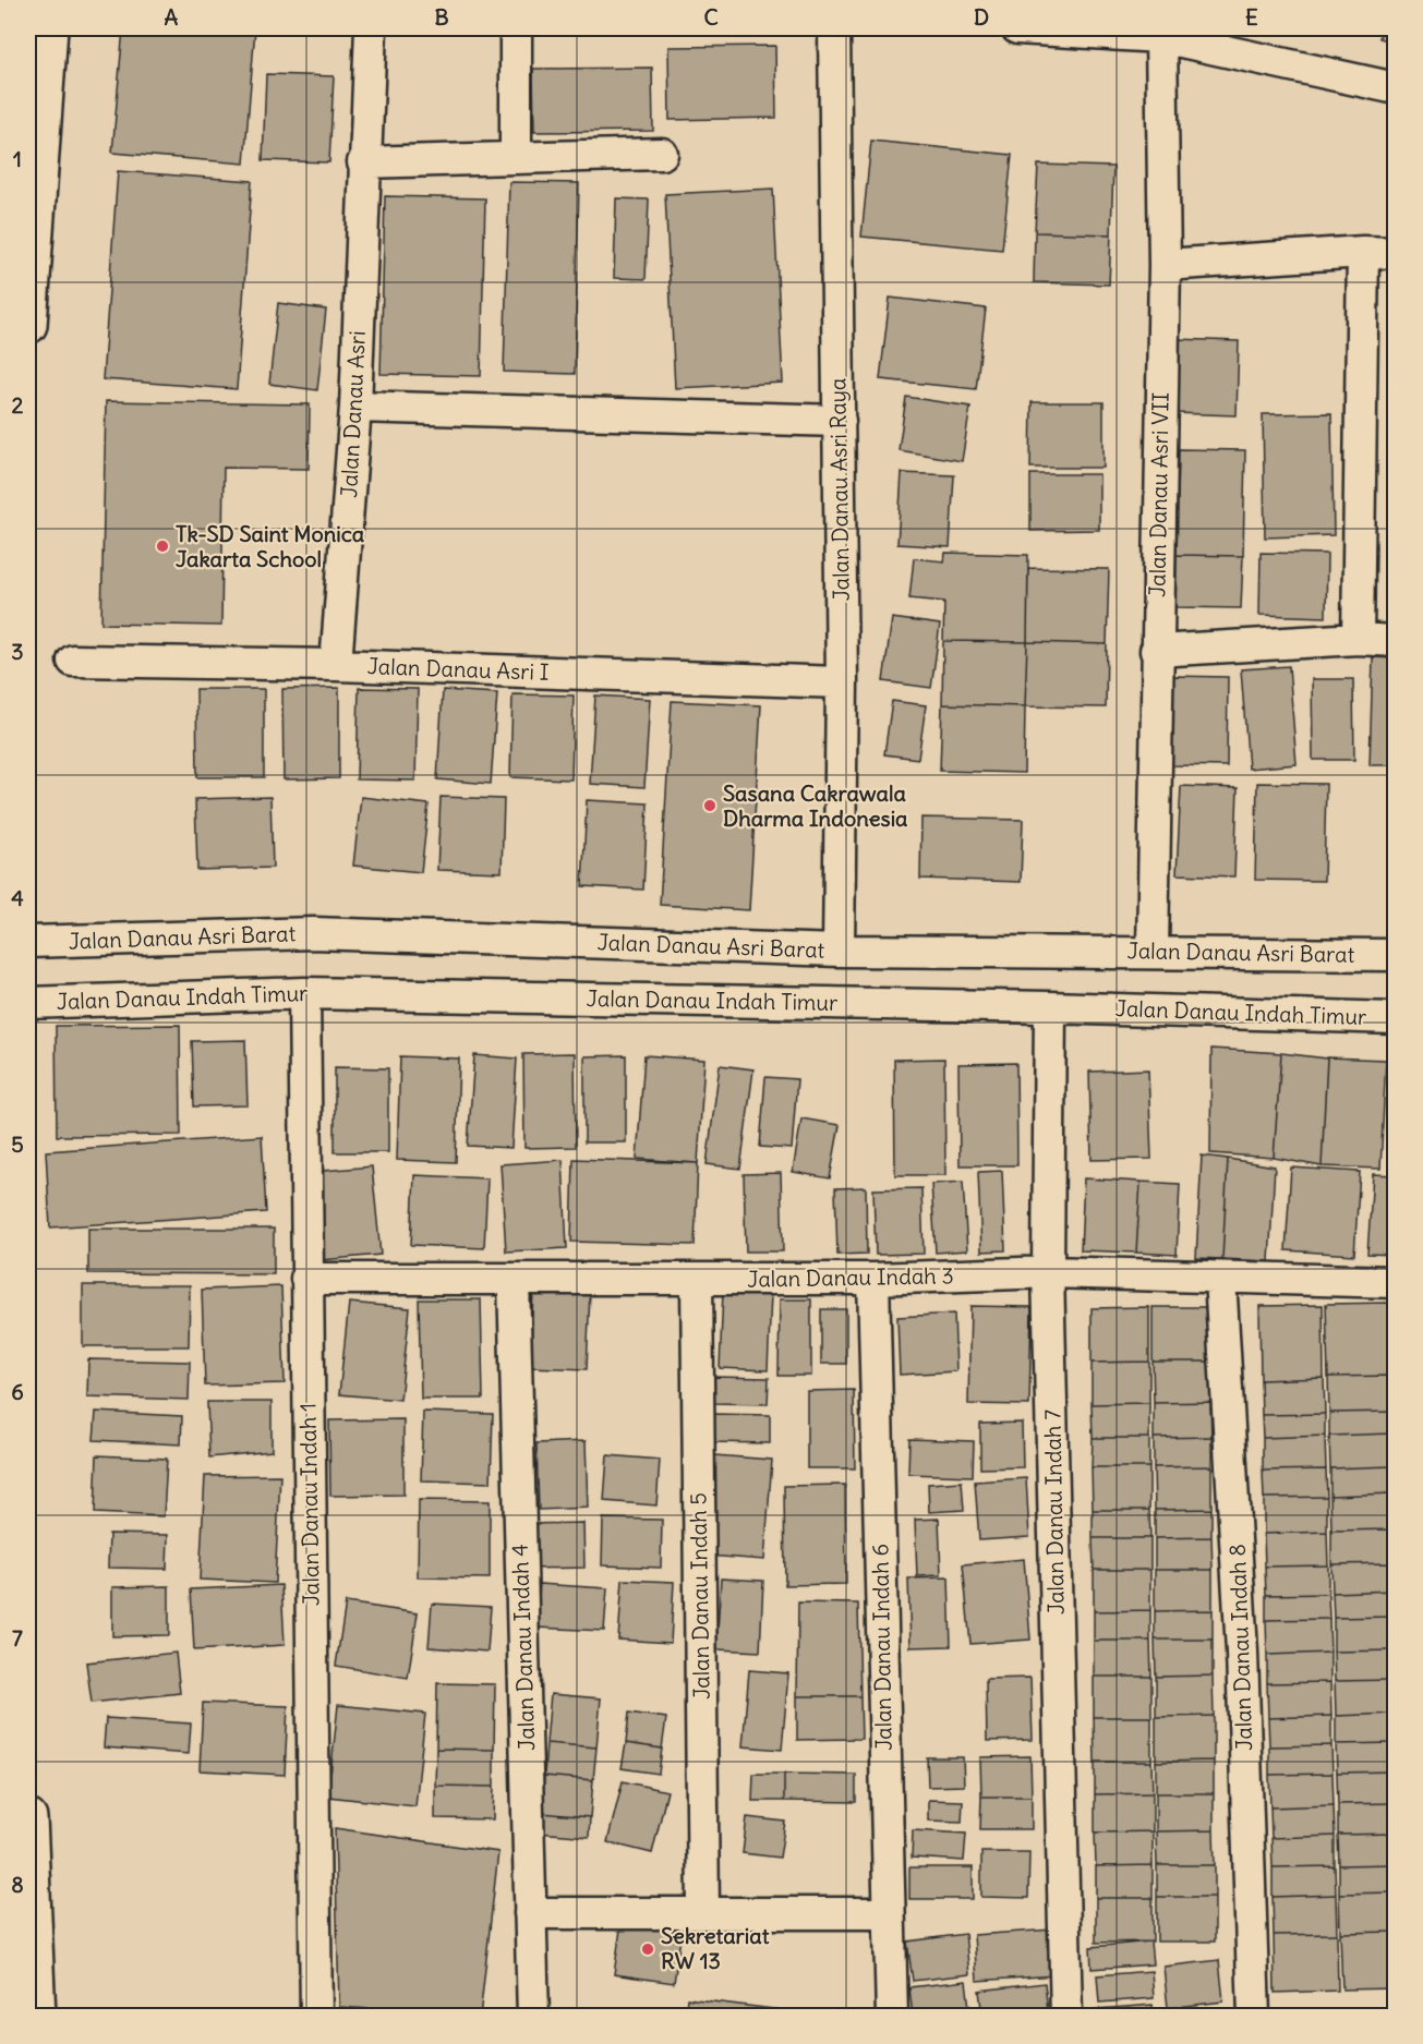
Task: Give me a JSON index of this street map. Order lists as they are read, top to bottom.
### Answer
{
  "streets": {
    "street": [
      "Jalan Danau Asri",
      "Jalan Danau Asri Raya",
      "Jalan Danau Asri VII",
      "Jalan Danau Asri I",
      "Jalan Danau Asri Barat",
      "Jalan Danau Indah Timur",
      "Jalan Danau Indah 3",
      "Jalan Danau Indah 1",
      "Jalan Danau Indah 7",
      "Jalan Danau Indah 5",
      "Jalan Danau Indah 4",
      "Jalan Danau Indah 6",
      "Jalan Danau Indah 8"
    ]
  },
  "crossings": [
    ["Jalan Danau Asri", "Jalan Danau Asri I"],
    ["Jalan Danau Asri Raya", "Jalan Danau Asri I"],
    ["Jalan Danau Asri Raya", "Jalan Danau Asri Barat"],
    ["Jalan Danau Asri VII", "Jalan Danau Asri Barat"],
    ["Jalan Danau Indah Timur", "Jalan Danau Indah 1"],
    ["Jalan Danau Indah Timur", "Jalan Danau Indah 7"],
    ["Jalan Danau Indah 3", "Jalan Danau Indah 1"],
    ["Jalan Danau Indah 3", "Jalan Danau Indah 7"],
    ["Jalan Danau Indah 3", "Jalan Danau Indah 5"],
    ["Jalan Danau Indah 3", "Jalan Danau Indah 4"],
    ["Jalan Danau Indah 3", "Jalan Danau Indah 6"],
    ["Jalan Danau Indah 3", "Jalan Danau Indah 8"]
  ],
  "places": ["Tk-SD Saint Monica Jakarta School", "Sasana Cakrawala Dharma Indonesia", "Sekretariat RW 13"],
  "grid": {
    "columns": [
      "A",
      "B",
      "C",
      "D",
      "E"
    ],
    "rows": [
      "1",
      "2",
      "3",
      "4",
      "5",
      "6",
      "7",
      "8"
    ]
  }
}
